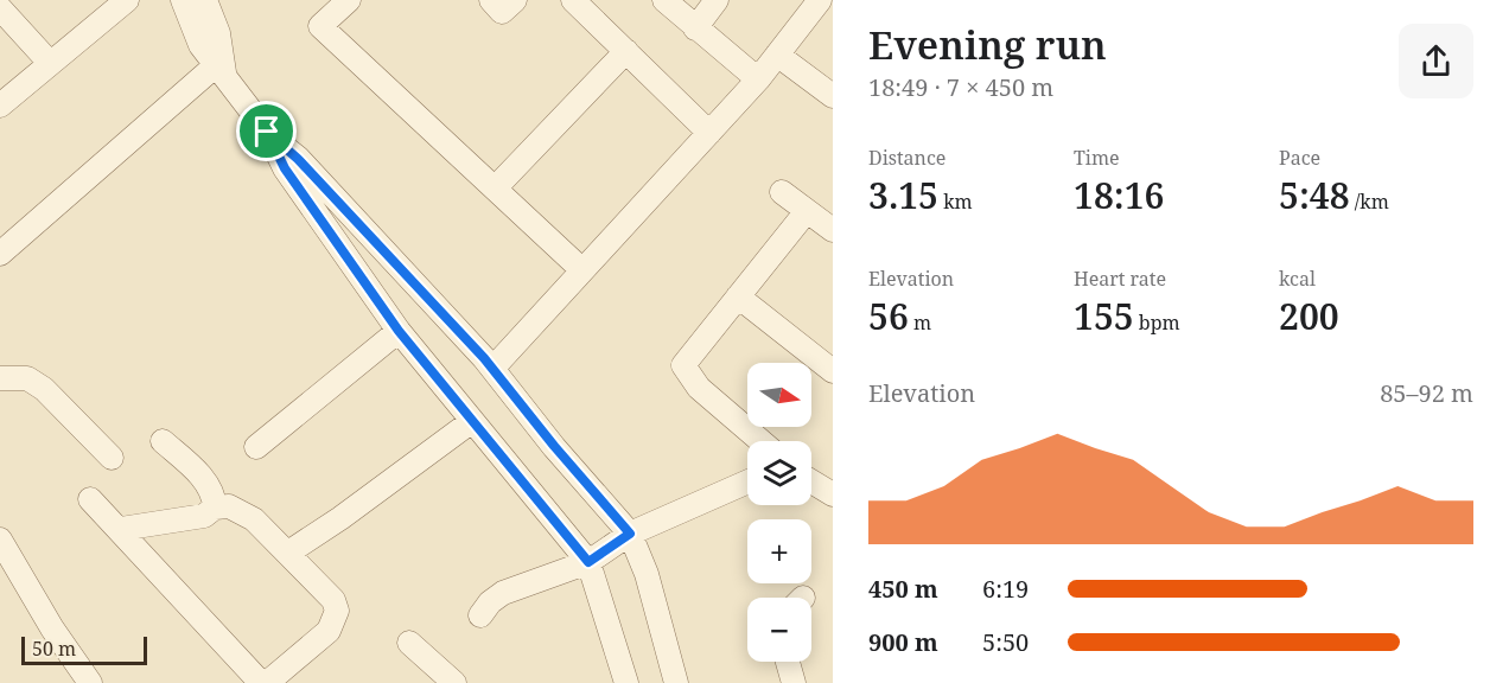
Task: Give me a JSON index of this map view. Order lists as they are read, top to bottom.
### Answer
{
  "scale_bar": "50 m",
  "north": "right",
  "page": {
    "heading": ["Evening run", "18:49 · 7 × 450 m"],
    "stats": [
      ["Distance", "3.15 km"],
      ["Time", "18:16"],
      ["Pace", "5:48 /km"],
      ["Elevation", "56 m"],
      ["Heart rate", "155 bpm"],
      ["kcal", "200"]
    ],
    "map_buttons": ["+", "−"],
    "chart": ["Elevation", "85–92 m"],
    "list": [
      {
        "name": "450 m",
        "note": "6:19"
      },
      {
        "name": "900 m",
        "note": "5:50"
      }
    ],
    "scale": "50 m"
  }
}
